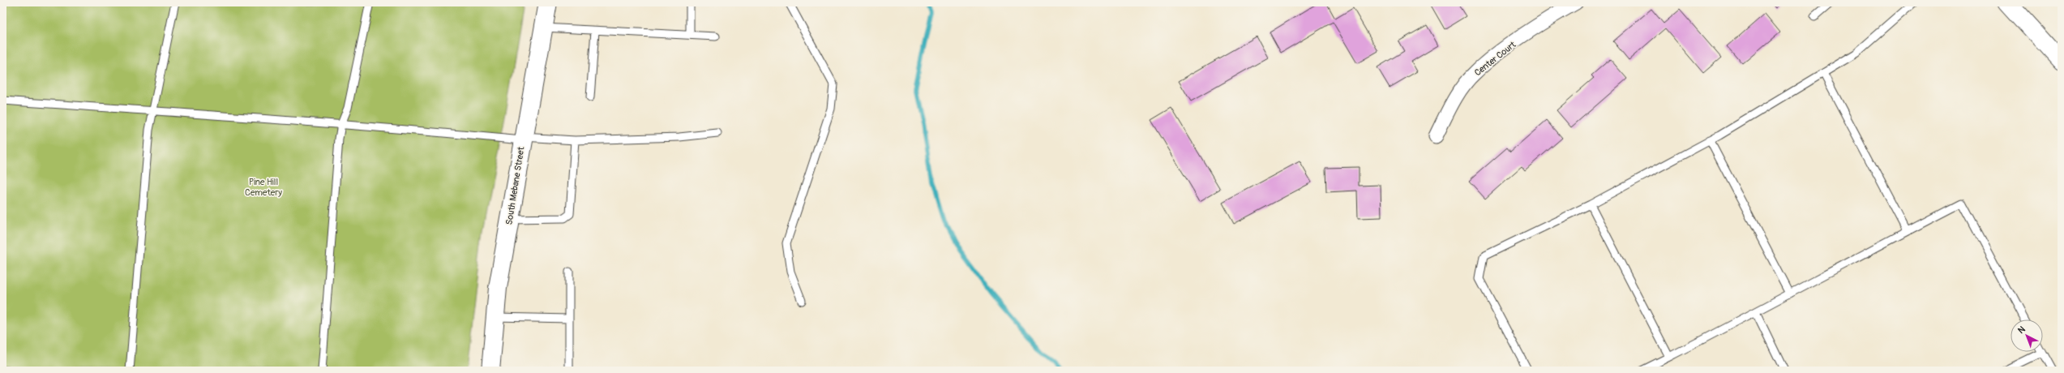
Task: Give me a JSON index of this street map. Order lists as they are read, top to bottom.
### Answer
{
  "streets": {
    "street": ["Center Court", "South Mebane Street"]
  },
  "parks": ["Pine Hill Cemetery"],
  "north": "top left"
}
